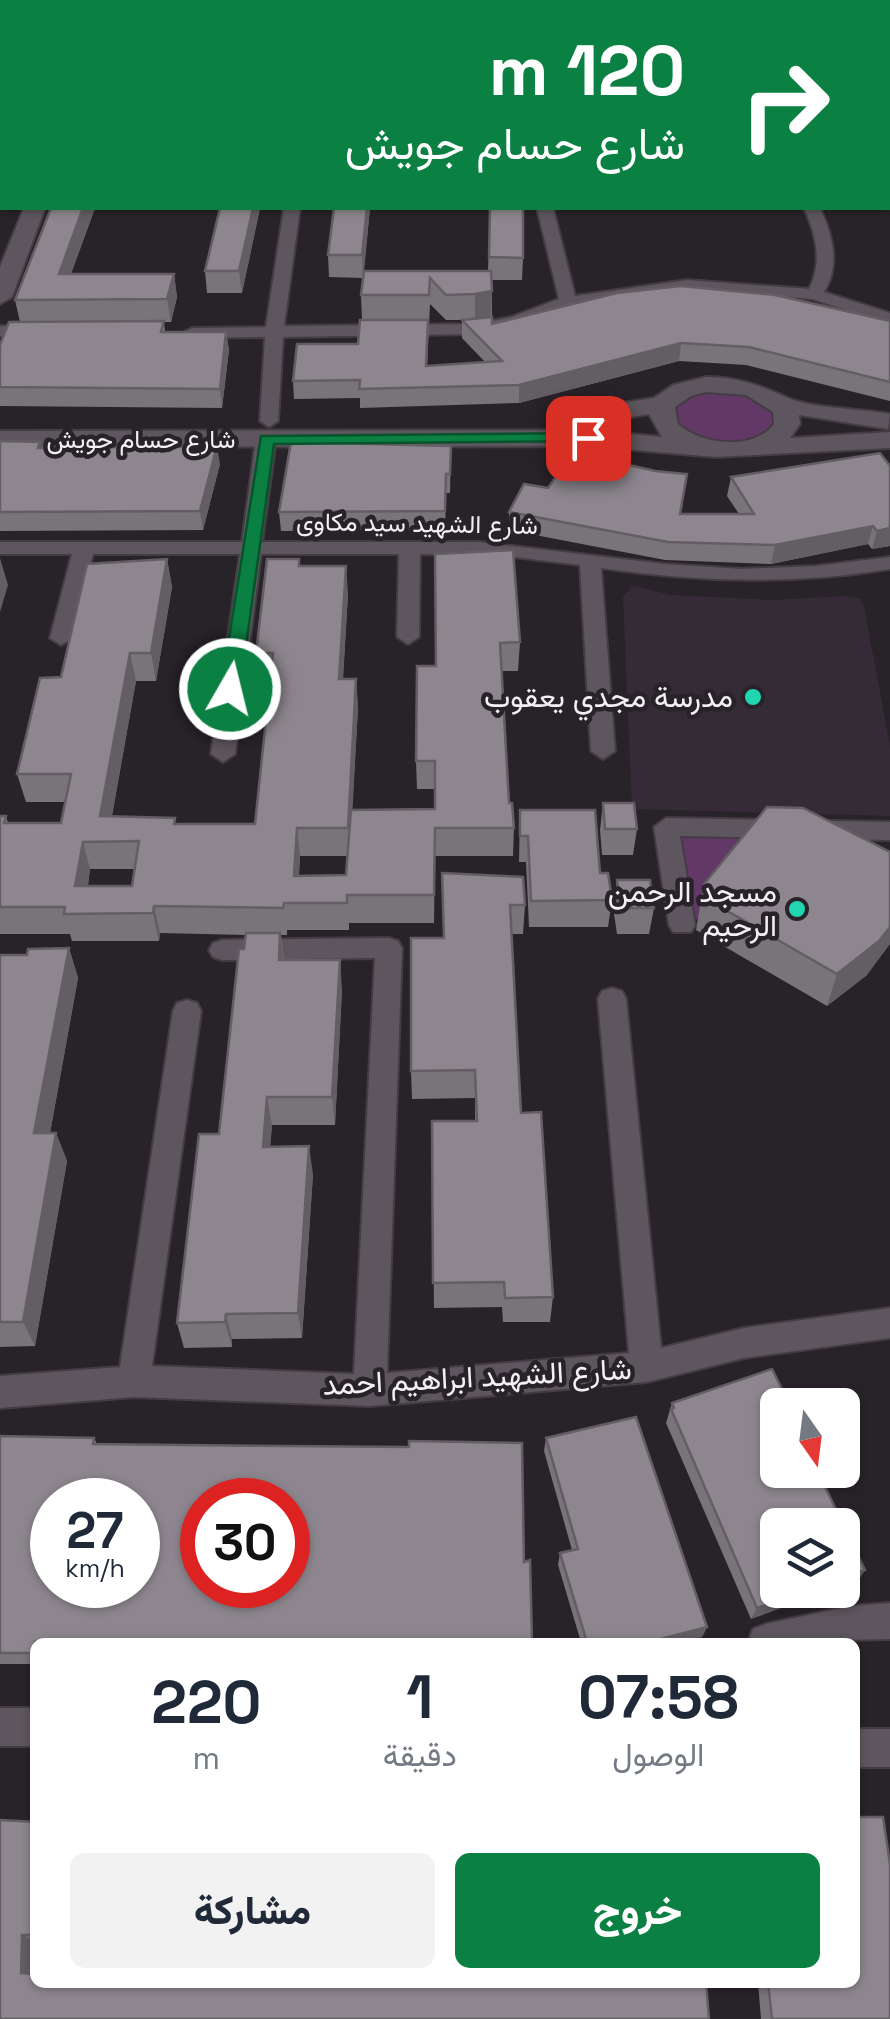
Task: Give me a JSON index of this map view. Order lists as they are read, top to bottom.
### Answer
{
  "streets": {
    "street": ["شارع حسام جويش", "شارع الشهيد سيد مكاوى", "شارع الشهيد ابراهيم احمد"]
  },
  "places": ["مدرسة مجدي يعقوب", "مسجد الرحمن الرحيم"],
  "north": "bottom",
  "page": {
    "turn": ["120 m", "شارع حسام جويش"],
    "speed": "27 km/h",
    "limit": "30",
    "eta": [
      "07:58",
      "الوصول",
      "1",
      "دقيقة",
      "220",
      "m"
    ],
    "buttons": ["خروج", "مشاركة"]
  }
}
